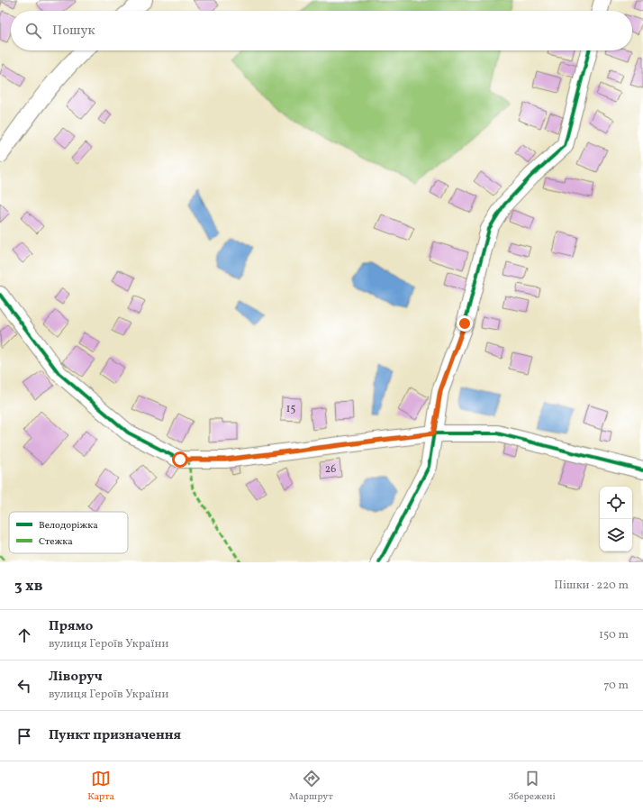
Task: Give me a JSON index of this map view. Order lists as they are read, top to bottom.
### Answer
{
  "house_numbers": ["15", "26"],
  "legend": ["Велодоріжка", "Стежка"],
  "page": {
    "search": "Пошук",
    "heading": ["3 хв", "Пішки · 220 m"],
    "list": [
      ["Прямо", "вулиця Героїв України", "150 m"],
      ["Ліворуч", "вулиця Героїв України", "70 m"],
      "Пункт призначення"
    ],
    "nav": ["Карта", "Маршрут", "Збережені"]
  }
}
